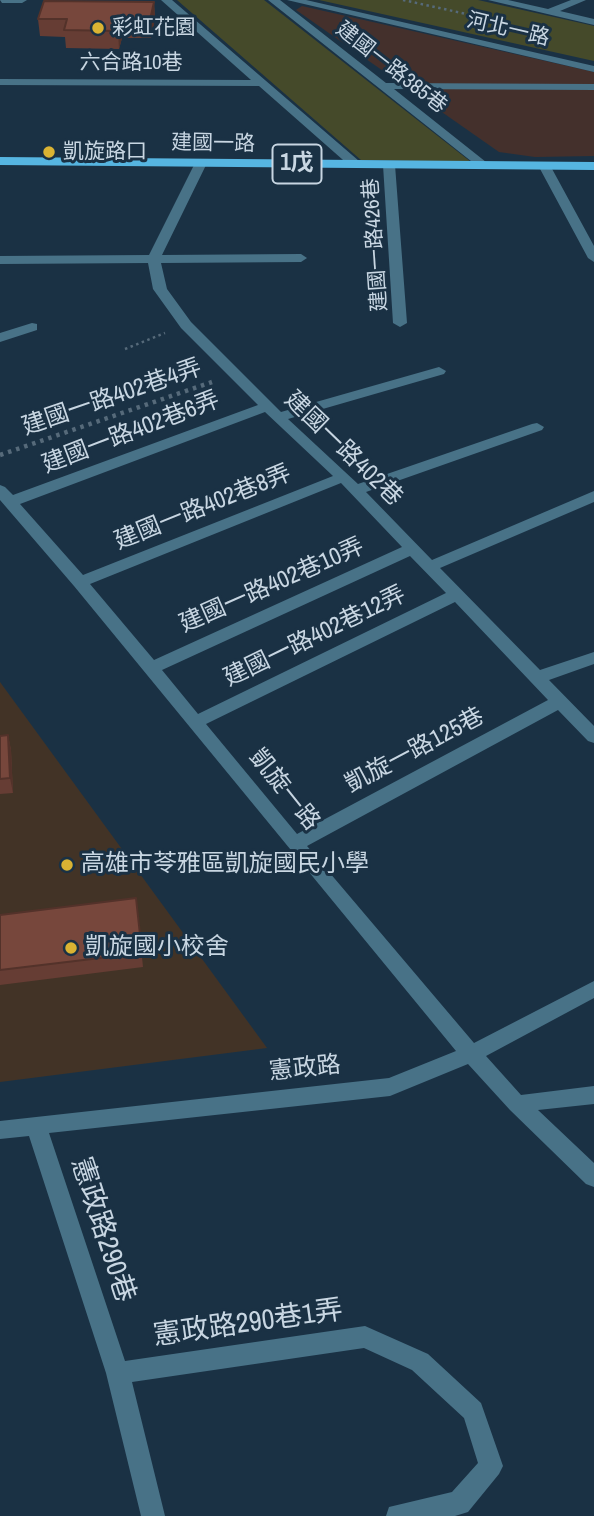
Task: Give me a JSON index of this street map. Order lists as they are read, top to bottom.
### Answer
{
  "streets": {
    "main road": ["建國一路", "1戊"],
    "street": [
      "河北一路",
      "六合路10巷",
      "建國一路385巷",
      "建國一路426巷",
      "建國一路402巷6弄",
      "建國一路402巷",
      "建國一路402巷8弄",
      "建國一路402巷10弄",
      "建國一路402巷12弄",
      "凱旋一路125巷",
      "凱旋一路",
      "憲政路",
      "憲政路290巷",
      "憲政路290巷1弄"
    ],
    "path": ["建國一路402巷4弄"]
  },
  "crossings": [
    ["建國一路385巷", "建國一路"],
    ["建國一路", "建國一路426巷"],
    ["建國一路402巷4弄", "建國一路402巷"],
    ["建國一路402巷6弄", "建國一路402巷"],
    ["建國一路402巷6弄", "凱旋一路"],
    ["建國一路402巷", "建國一路402巷8弄"],
    ["建國一路402巷", "建國一路402巷10弄"],
    ["建國一路402巷", "建國一路402巷12弄"],
    ["建國一路402巷", "凱旋一路125巷"],
    ["建國一路402巷8弄", "凱旋一路"],
    ["建國一路402巷10弄", "凱旋一路"],
    ["建國一路402巷12弄", "凱旋一路"],
    ["凱旋一路125巷", "凱旋一路"],
    ["凱旋一路", "憲政路"],
    ["憲政路", "憲政路290巷"],
    ["憲政路290巷", "憲政路290巷1弄"]
  ],
  "places": [
    "彩虹花園",
    "凱旋路口",
    "高雄市苓雅區凱旋國民小學",
    "凱旋國小校舍"
  ]
}
